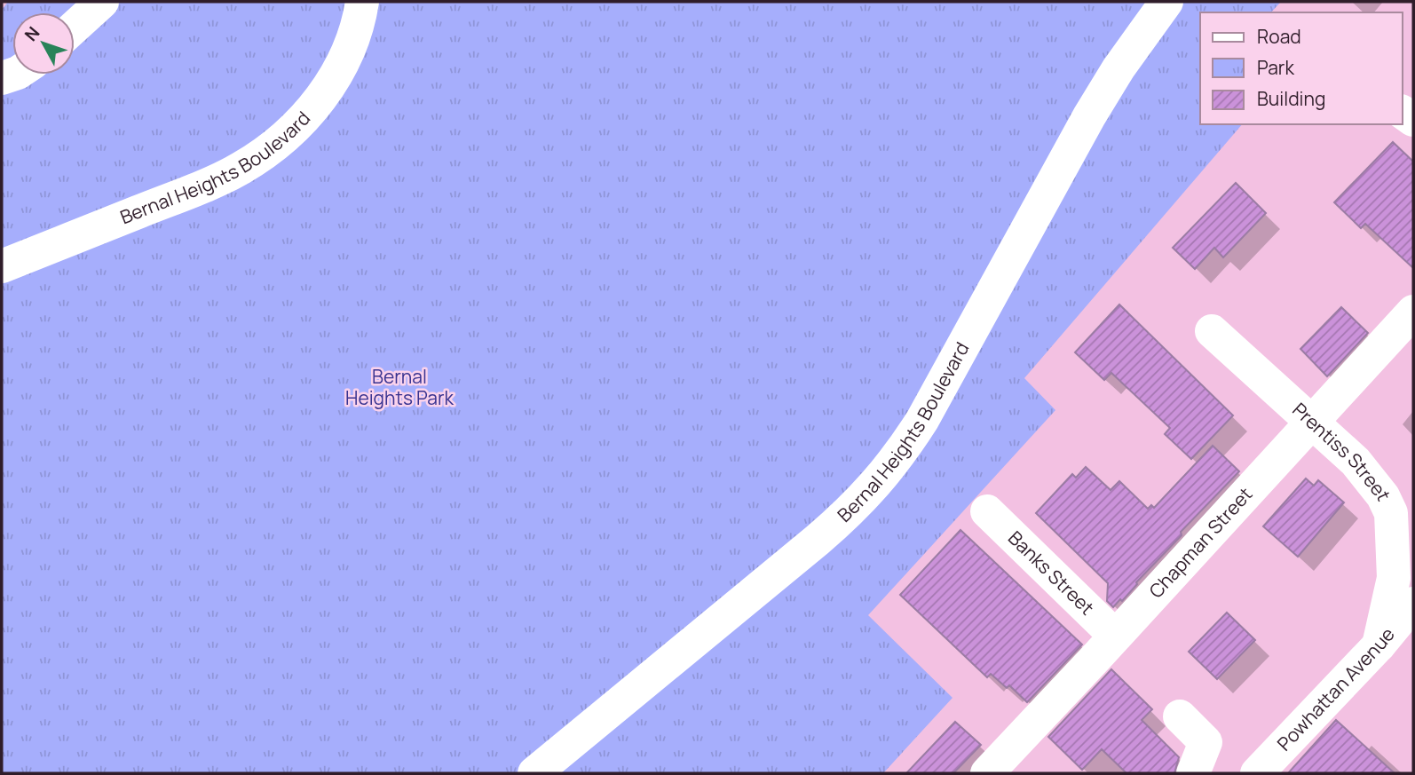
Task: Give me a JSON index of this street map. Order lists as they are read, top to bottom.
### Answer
{
  "streets": {
    "street": [
      "Bernal Heights Boulevard",
      "Prentiss Street",
      "Chapman Street",
      "Banks Street",
      "Powhattan Avenue"
    ]
  },
  "crossings": [
    ["Prentiss Street", "Chapman Street"],
    ["Prentiss Street", "Powhattan Avenue"],
    ["Chapman Street", "Banks Street"]
  ],
  "parks": ["Bernal Heights Park"],
  "legend": ["Road", "Park", "Building"],
  "north": "top left"
}
